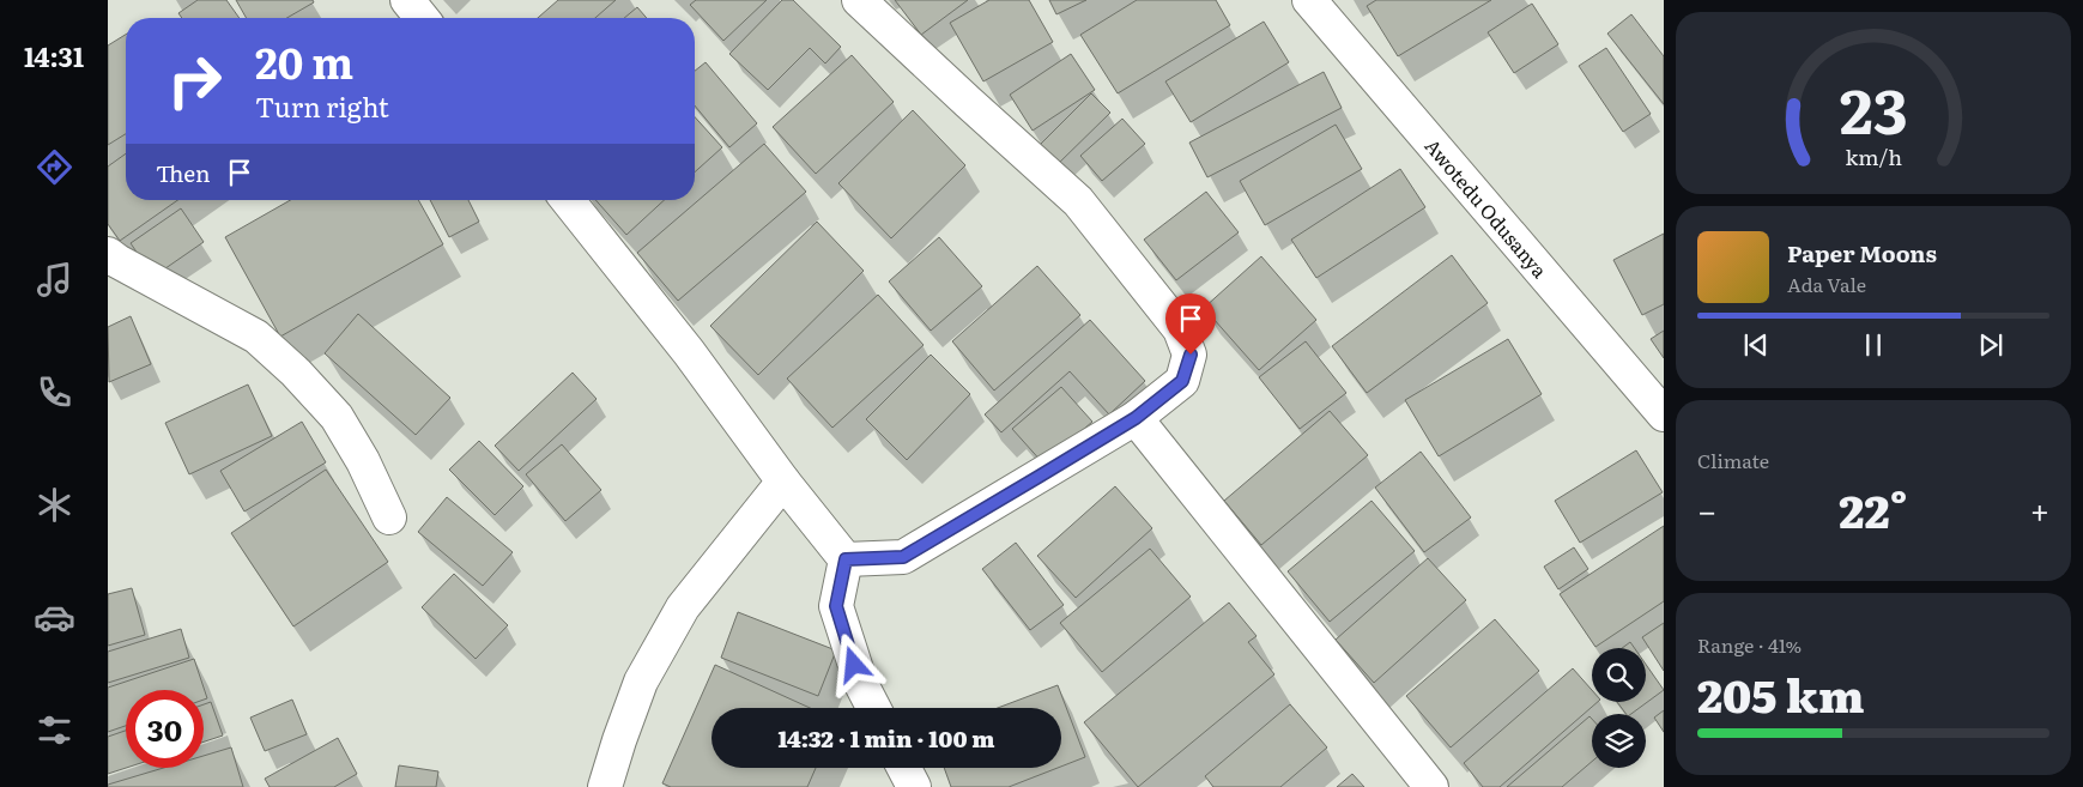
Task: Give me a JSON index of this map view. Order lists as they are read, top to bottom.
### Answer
{
  "streets": {
    "street": ["Awotedu Odusanya"]
  },
  "page": {
    "tabs": "14:31",
    "turn": ["20 m", "Turn right"],
    "then": "Then",
    "song": ["Paper Moons", "Ada Vale"],
    "tile": [
      "Climate",
      ["Range · 41%", "205 km"]
    ],
    "heat": ["−", "22°", "+"],
    "limit": "30",
    "trip": "14:32 · 1 min · 100 m",
    "gauge": ["23", "km/h"]
  }
}
